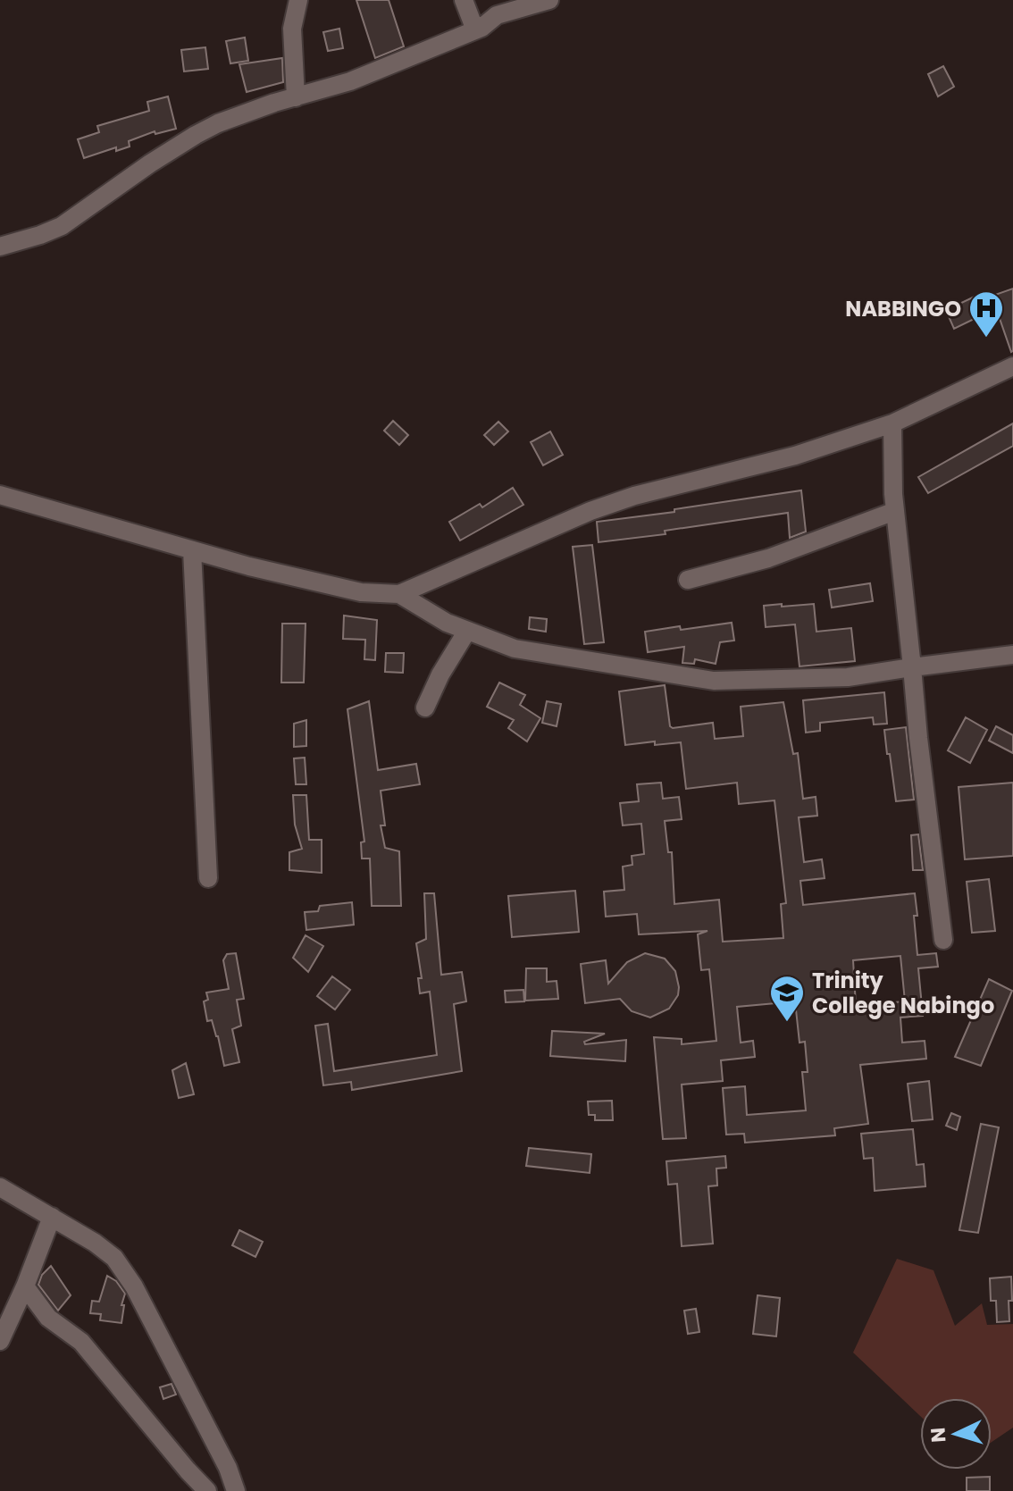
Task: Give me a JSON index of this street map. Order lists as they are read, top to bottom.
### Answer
{
  "places": {
    "hospital": ["NABBINGO"],
    "school or university": ["Trinity College Nabingo"]
  },
  "north": "left"
}
